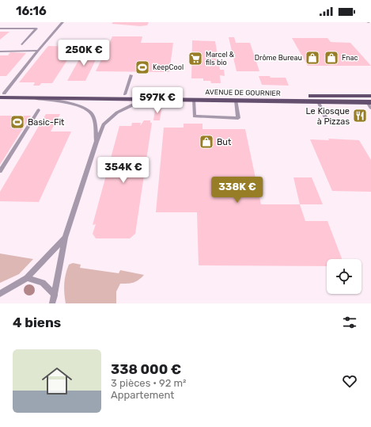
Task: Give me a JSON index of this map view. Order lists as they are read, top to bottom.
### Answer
{
  "streets": {
    "main road": ["AVENUE DE GOURNIER"]
  },
  "places": {
    "shop": ["Drôme Bureau", "Fnac", "But"],
    "supermarket": ["Marcel & fils bio"],
    "sports": ["KeepCool", "Basic-Fit"],
    "restaurant": ["Le Kiosque à Pizzas"]
  },
  "page": {
    "status": "16:16",
    "price": [
      "250K €",
      "597K €",
      "354K €",
      "338K €"
    ],
    "heading": "4 biens",
    "list": [
      {
        "name": "338 000 €",
        "note": "3 pièces · 92 m² · Appartement"
      }
    ]
  }
}
